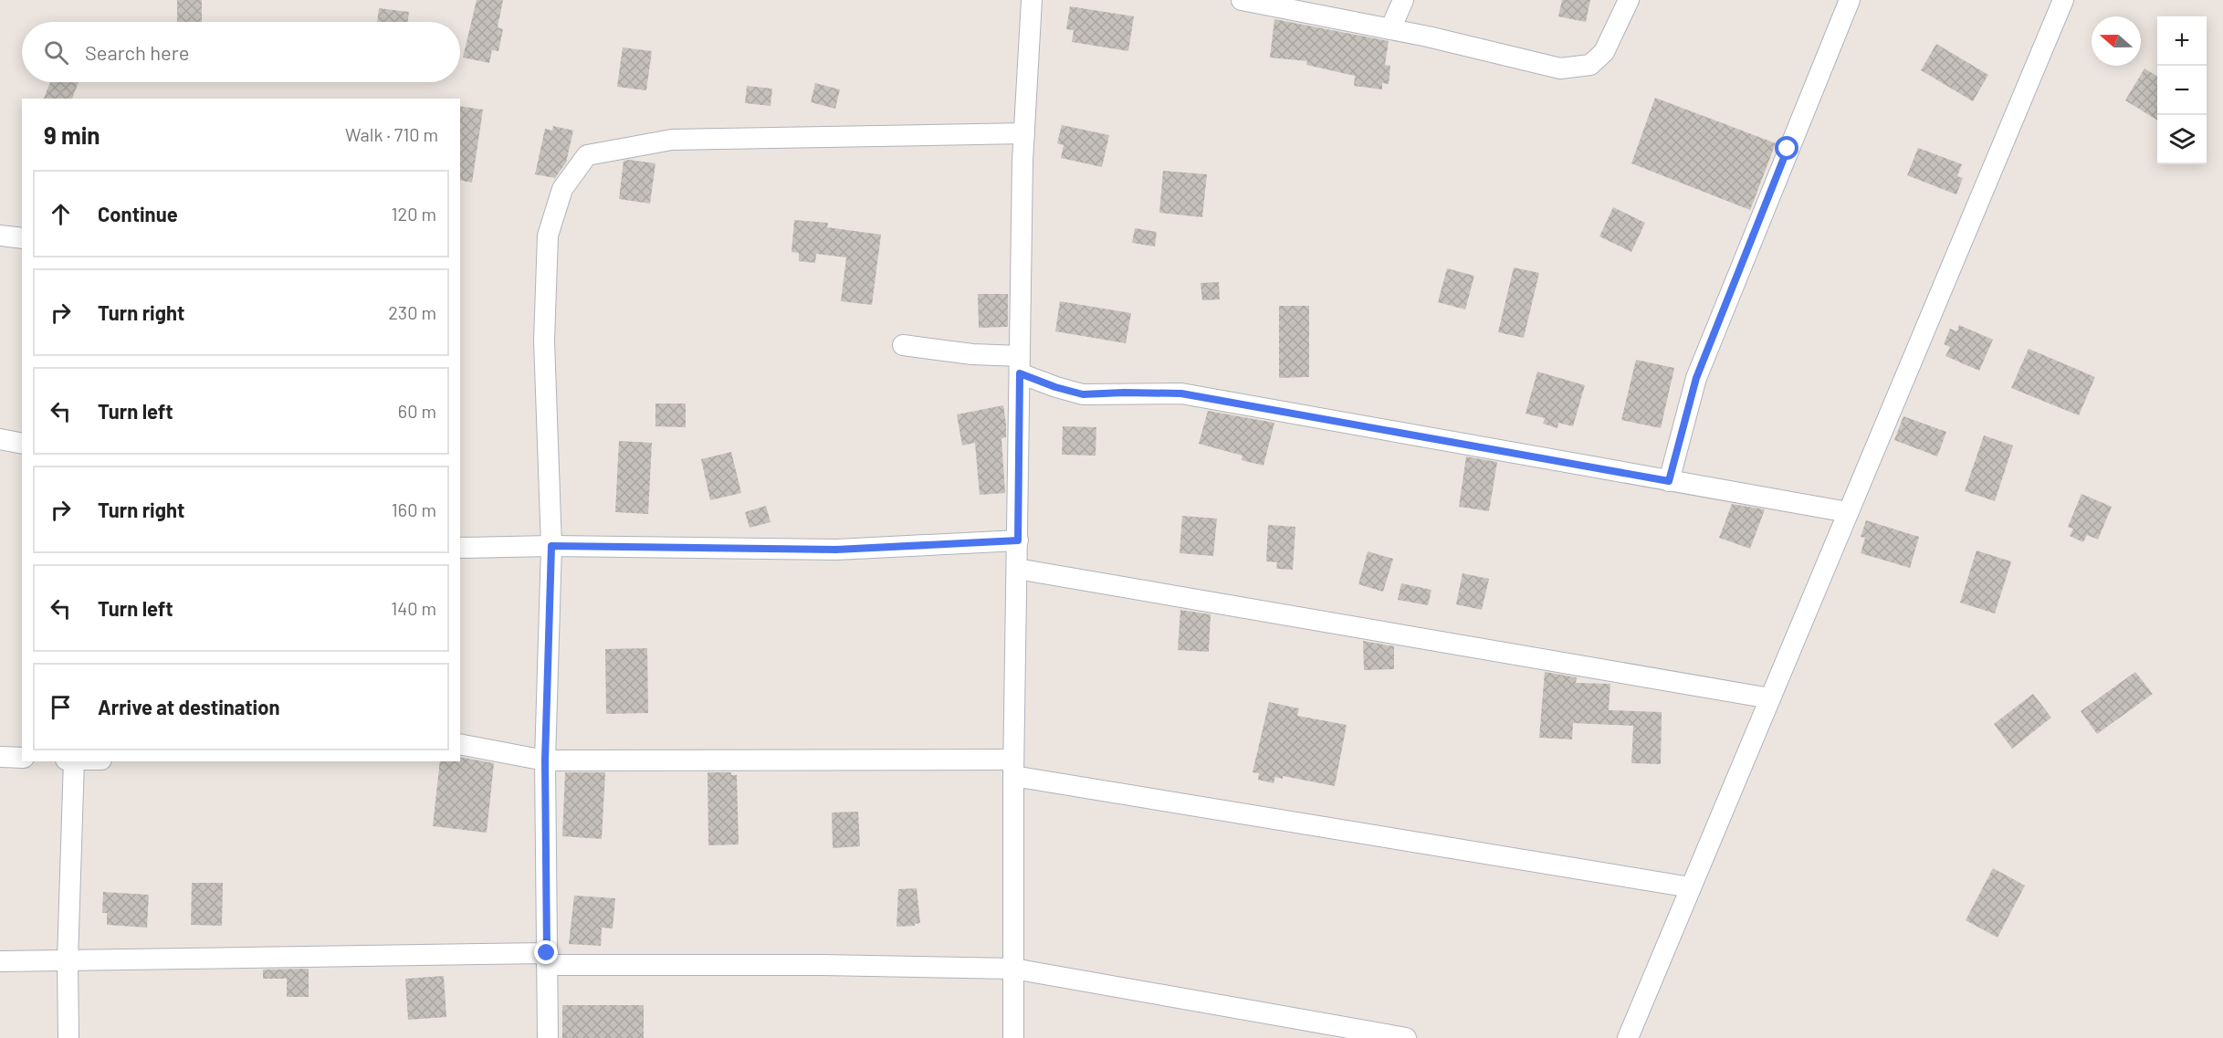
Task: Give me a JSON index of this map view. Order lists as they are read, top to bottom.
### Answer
{
  "north": "left",
  "page": {
    "map_buttons": ["+", "−"],
    "search": "Search here",
    "heading": ["9 min", "Walk · 710 m"],
    "list": [
      ["Continue", "120 m"],
      ["Turn right", "230 m"],
      ["Turn left", "60 m"],
      ["Turn right", "160 m"],
      ["Turn left", "140 m"],
      "Arrive at destination"
    ]
  }
}
